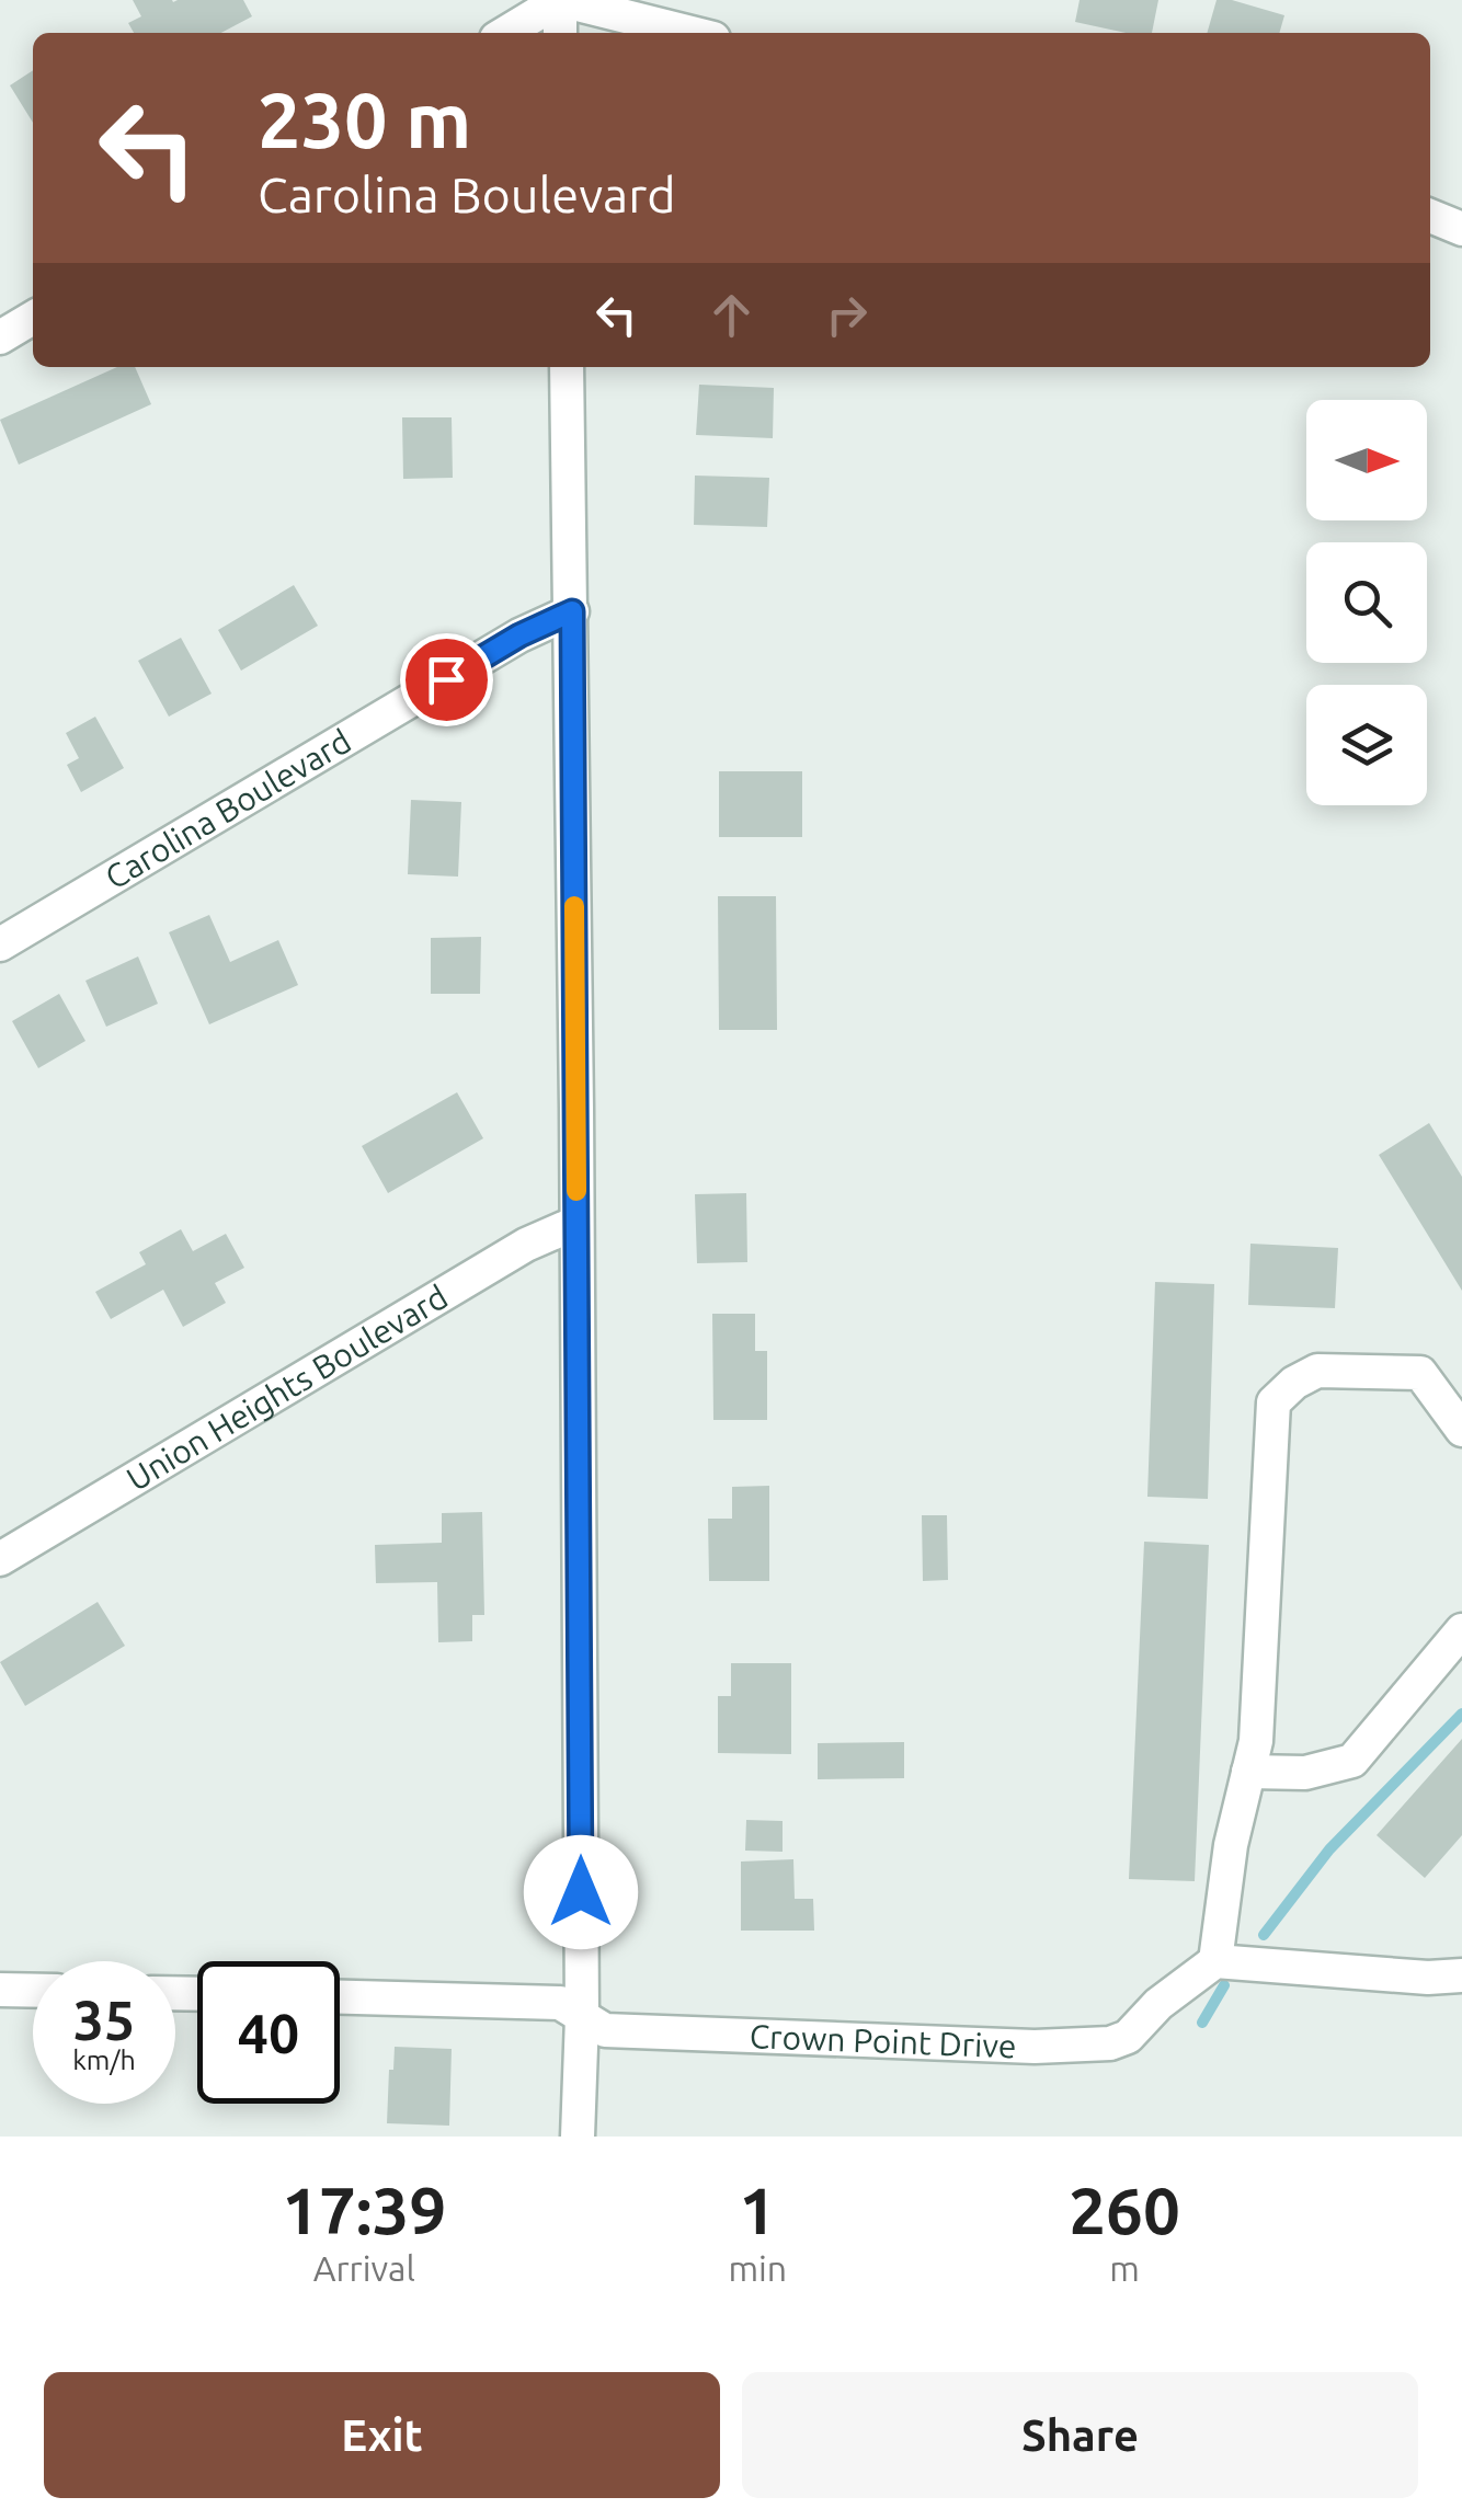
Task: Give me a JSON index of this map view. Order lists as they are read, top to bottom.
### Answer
{
  "streets": {
    "street": ["Carolina Boulevard", "Union Heights Boulevard", "Crown Point Drive"]
  },
  "north": "right",
  "page": {
    "turn": ["230 m", "Carolina Boulevard"],
    "speed": "35 km/h",
    "limit": "40",
    "eta": [
      "17:39",
      "Arrival",
      "1",
      "min",
      "260",
      "m"
    ],
    "buttons": ["Exit", "Share"]
  }
}
